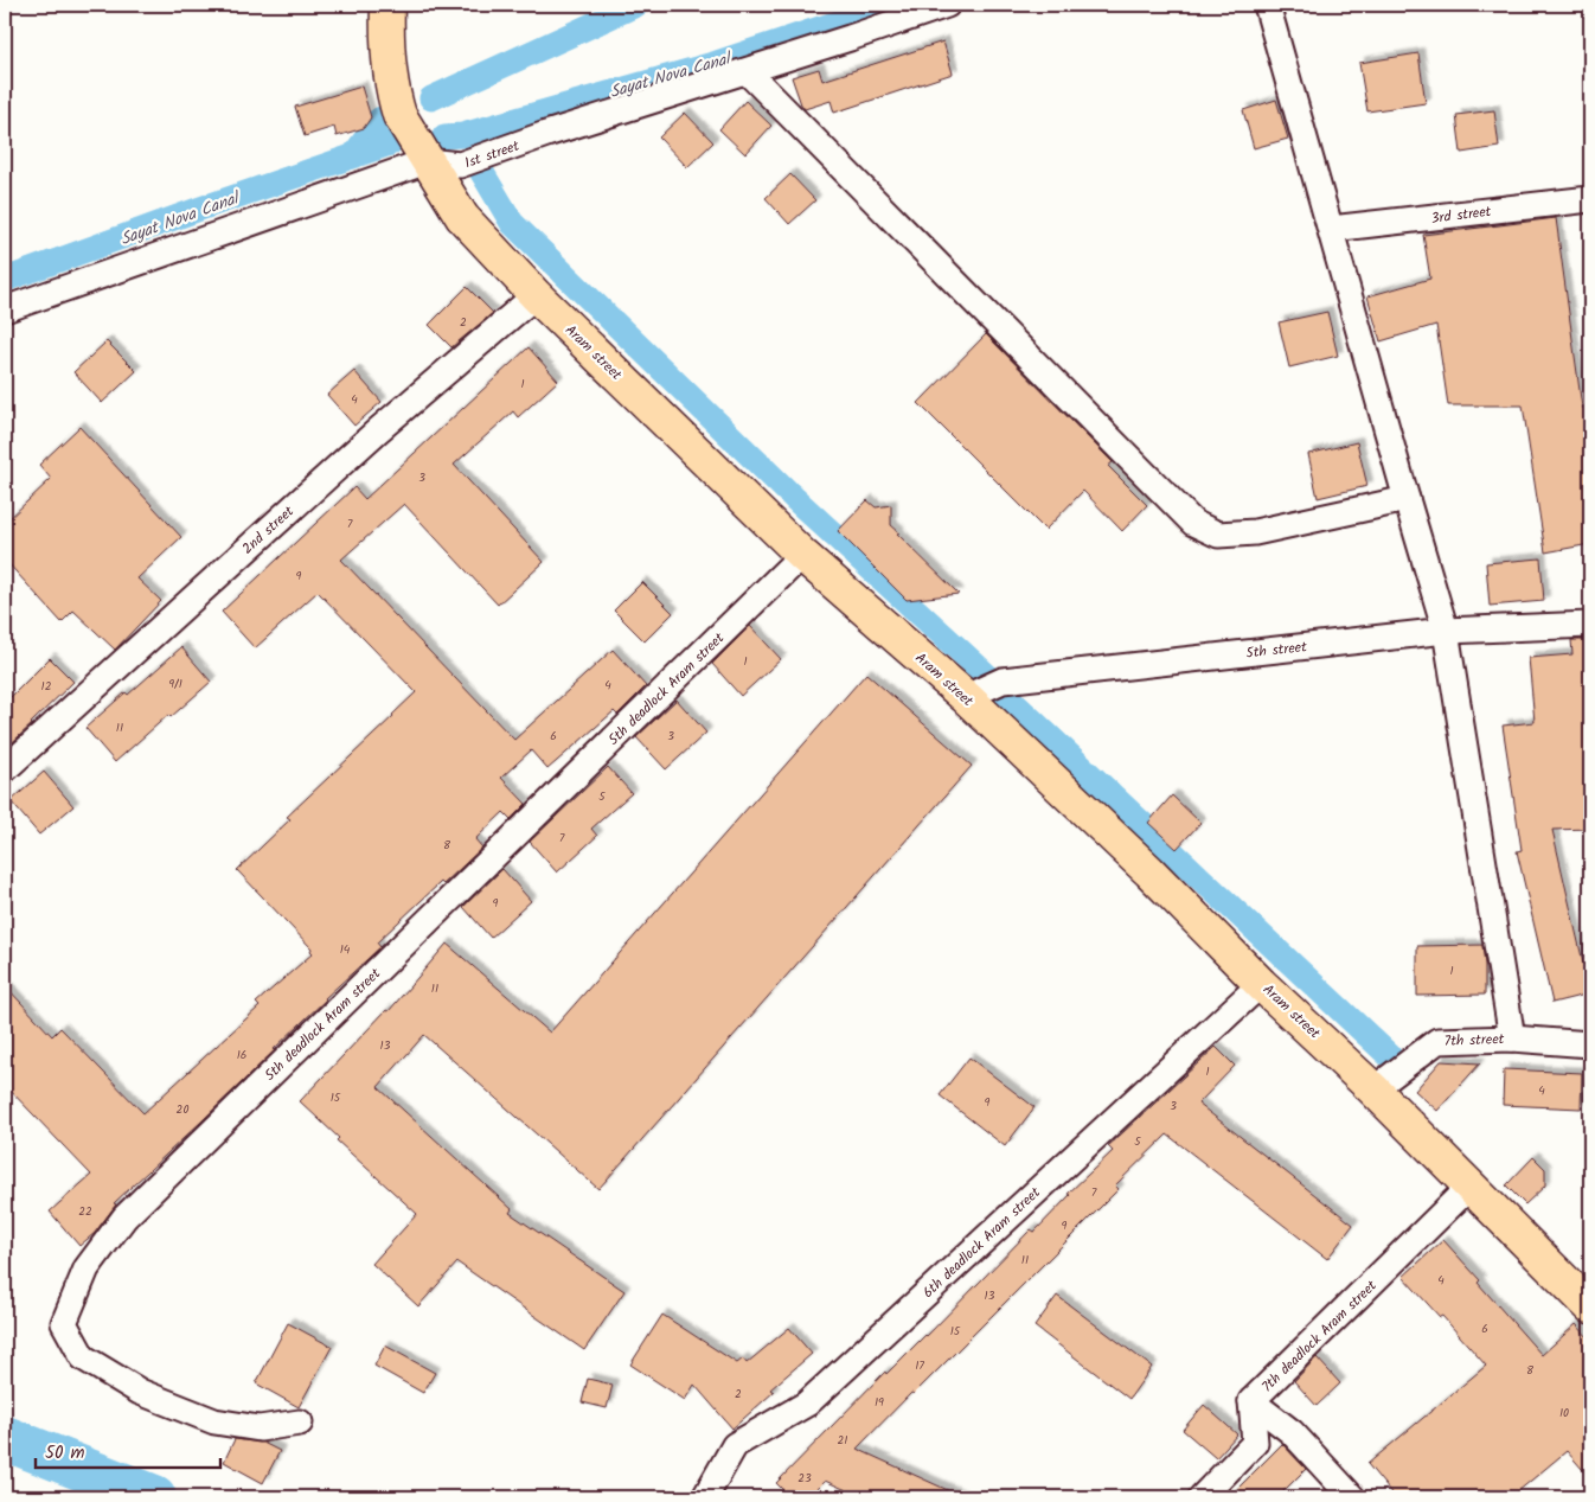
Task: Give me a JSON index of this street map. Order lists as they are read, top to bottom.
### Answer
{
  "streets": {
    "main road": ["Aram street"],
    "street": [
      "1st street",
      "3rd street",
      "2nd street",
      "5th street",
      "5th deadlock Aram street",
      "7th street",
      "6th deadlock Aram street",
      "7th deadlock Aram street"
    ]
  },
  "crossings": [
    ["1st street", "Aram street"],
    ["Aram street", "2nd street"],
    ["Aram street", "5th street"],
    ["Aram street", "5th deadlock Aram street"],
    ["Aram street", "7th street"],
    ["Aram street", "6th deadlock Aram street"],
    ["Aram street", "7th deadlock Aram street"]
  ],
  "water": ["Sayat Nova Canal"],
  "house_numbers": [
    "2",
    "1",
    "4",
    "3",
    "7",
    "9",
    "1",
    "9/1",
    "4",
    "12",
    "11",
    "6",
    "3",
    "5",
    "7",
    "8",
    "9",
    "14",
    "1",
    "11",
    "13",
    "16",
    "1",
    "4",
    "15",
    "9",
    "3",
    "20",
    "5",
    "7",
    "22",
    "9",
    "11",
    "4",
    "13",
    "6",
    "15",
    "17",
    "8",
    "2",
    "19",
    "10",
    "21",
    "23"
  ],
  "scale_bar": "50 m"
}
